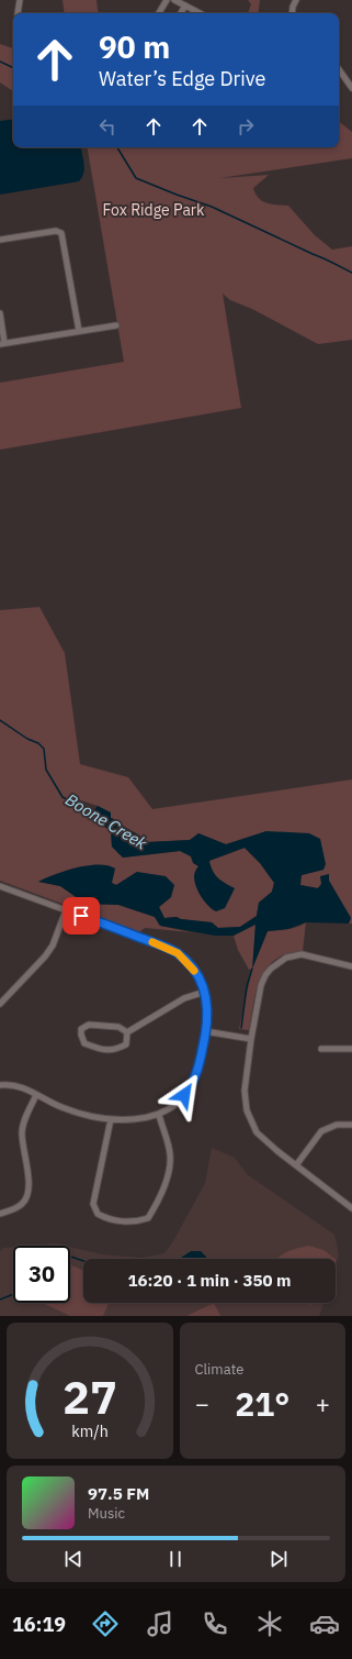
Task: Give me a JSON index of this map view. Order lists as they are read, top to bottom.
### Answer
{
  "water": ["Boone Creek"],
  "parks": ["Fox Ridge Park"],
  "page": {
    "turn": ["90 m", "Water’s Edge Drive"],
    "limit": "30",
    "trip": "16:20 · 1 min · 350 m",
    "tile": "Climate",
    "heat": ["−", "21°", "+"],
    "song": ["97.5 FM", "Music"],
    "tabs": "16:19",
    "gauge": ["27", "km/h"]
  }
}
